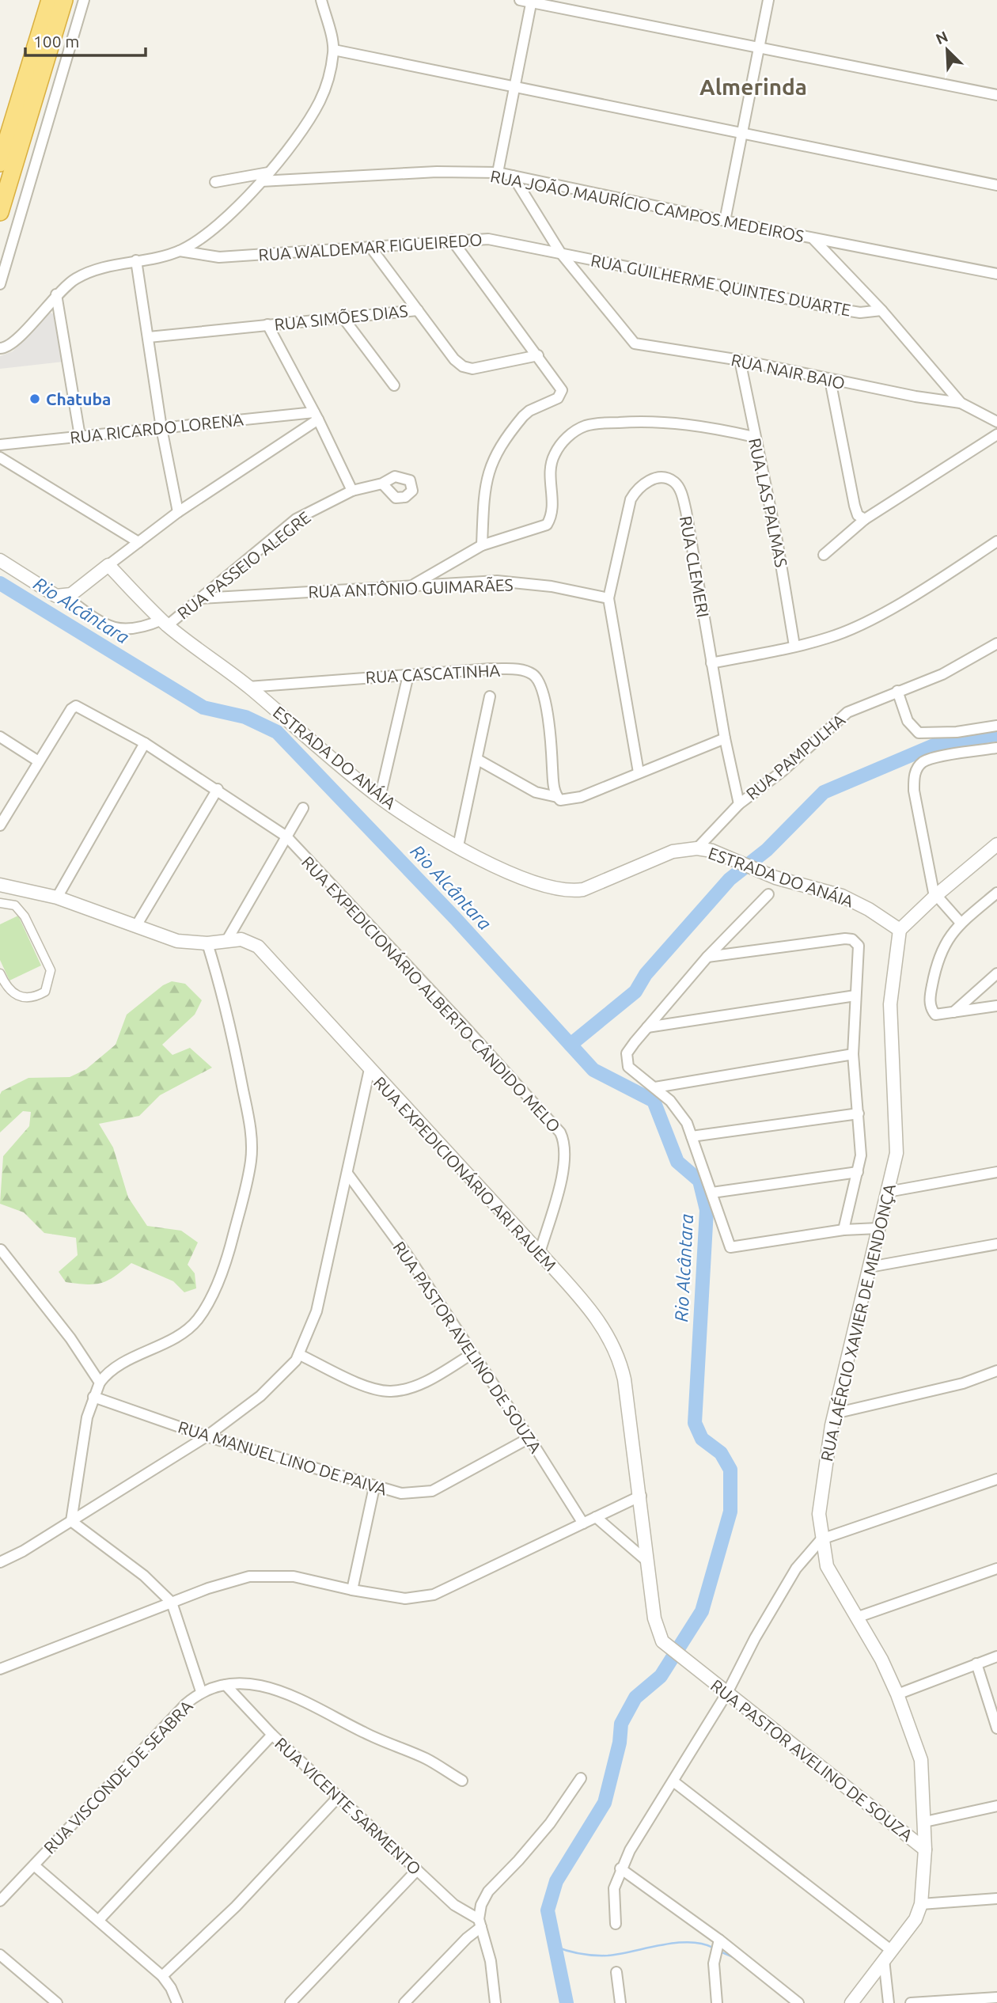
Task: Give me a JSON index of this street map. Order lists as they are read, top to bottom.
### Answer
{
  "streets": {
    "street": [
      "RUA JOÃO MAURÍCIO CAMPOS MEDEIROS",
      "RUA WALDEMAR FIGUEIREDO",
      "RUA GUILHERME QUINTES DUARTE",
      "RUA SIMÕES DIAS",
      "RUA NAIR BAIO",
      "RUA RICARDO LORENA",
      "RUA LAS PALMAS",
      "RUA PASSEIO ALEGRE",
      "RUA CLEMERI",
      "RUA ANTÔNIO GUIMARÃES",
      "RUA CASCATINHA",
      "RUA PAMPULHA",
      "ESTRADA DO ANÁIA",
      "RUA EXPEDICIONÁRIO ALBERTO CÂNDIDO MELO",
      "RUA EXPEDICIONÁRIO ARI RAUEM",
      "RUA LAÉRCIO XAVIER DE MENDONÇA",
      "RUA PASTOR AVELINO DE SOUZA",
      "RUA MANUEL LINO DE PAIVA",
      "RUA VISCONDE DE SEABRA",
      "RUA VICENTE SARMENTO"
    ]
  },
  "crossings": [
    ["RUA JOÃO MAURÍCIO CAMPOS MEDEIROS", "RUA NAIR BAIO"],
    ["RUA WALDEMAR FIGUEIREDO", "RUA GUILHERME QUINTES DUARTE"],
    ["RUA WALDEMAR FIGUEIREDO", "RUA NAIR BAIO"],
    ["RUA GUILHERME QUINTES DUARTE", "RUA NAIR BAIO"],
    ["RUA NAIR BAIO", "RUA LAS PALMAS"],
    ["RUA PASSEIO ALEGRE", "RUA ANTÔNIO GUIMARÃES"],
    ["RUA PASSEIO ALEGRE", "ESTRADA DO ANÁIA"],
    ["RUA CLEMERI", "RUA ANTÔNIO GUIMARÃES"],
    ["RUA CLEMERI", "RUA PAMPULHA"],
    ["RUA CASCATINHA", "ESTRADA DO ANÁIA"],
    ["RUA PAMPULHA", "ESTRADA DO ANÁIA"],
    ["ESTRADA DO ANÁIA", "RUA LAÉRCIO XAVIER DE MENDONÇA"],
    ["RUA EXPEDICIONÁRIO ALBERTO CÂNDIDO MELO", "RUA EXPEDICIONÁRIO ARI RAUEM"],
    ["RUA EXPEDICIONÁRIO ARI RAUEM", "RUA PASTOR AVELINO DE SOUZA"],
    ["RUA LAÉRCIO XAVIER DE MENDONÇA", "RUA PASTOR AVELINO DE SOUZA"],
    ["RUA PASTOR AVELINO DE SOUZA", "RUA MANUEL LINO DE PAIVA"],
    ["RUA VISCONDE DE SEABRA", "RUA VICENTE SARMENTO"]
  ],
  "districts": ["Almerinda"],
  "water": ["Rio Alcântara"],
  "places": ["Chatuba"],
  "scale_bar": "100 m",
  "north": "top left"
}
